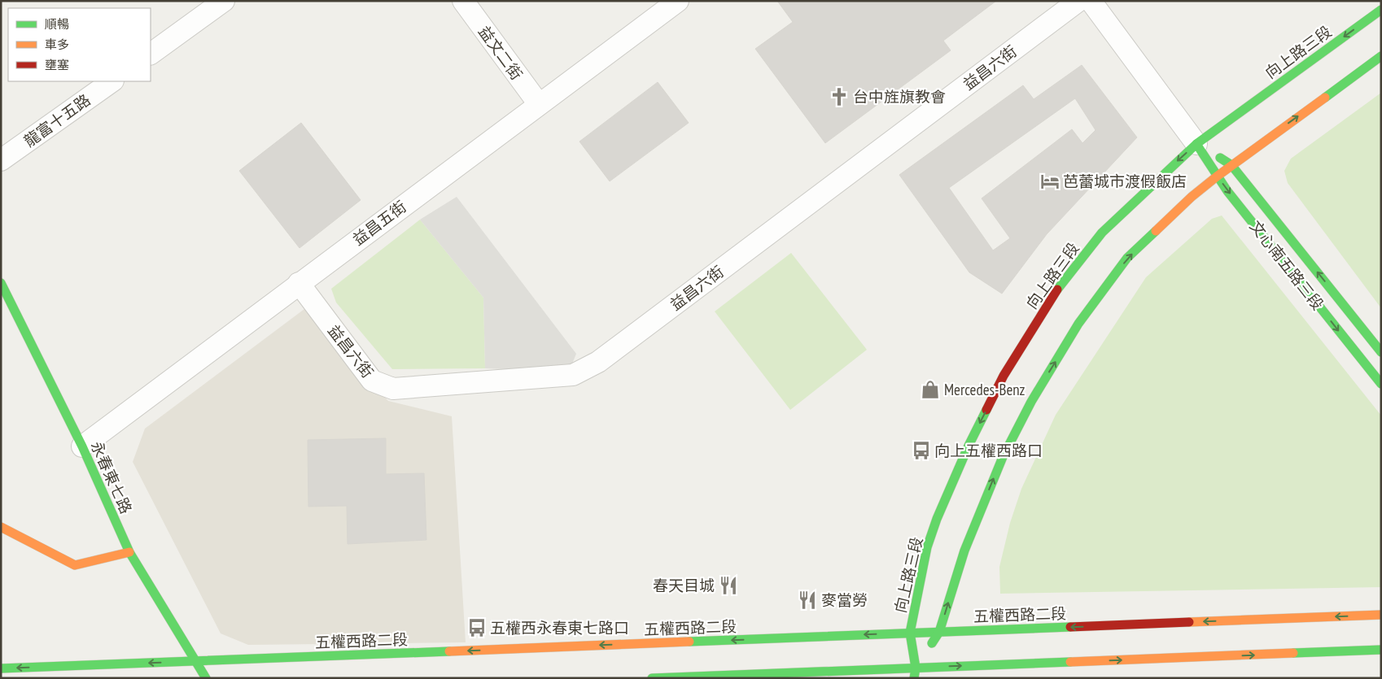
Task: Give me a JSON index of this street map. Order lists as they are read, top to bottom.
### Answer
{
  "streets": {
    "main road": [
      "向上路三段",
      "文心南五路三段",
      "永春東七路",
      "五權西路二段"
    ],
    "street": [
      "益文二街",
      "益昌六街",
      "龍富十五路",
      "益昌五街"
    ]
  },
  "crossings": [
    ["向上路三段", "文心南五路三段"],
    ["向上路三段", "五權西路二段"],
    ["益文二街", "益昌五街"],
    ["益昌六街", "益昌五街"],
    ["益昌五街", "永春東七路"],
    ["永春東七路", "五權西路二段"]
  ],
  "places": {
    "church": ["台中旌旗教會"],
    "hotel": ["芭蕾城市渡假飯店"],
    "shop": ["Mercedes-Benz"],
    "bus stop": ["向上五權西路口", "五權西永春東七路口"],
    "restaurant": ["春天目城", "麥當勞"]
  },
  "legend": ["順暢", "車多", "壅塞"]
}
